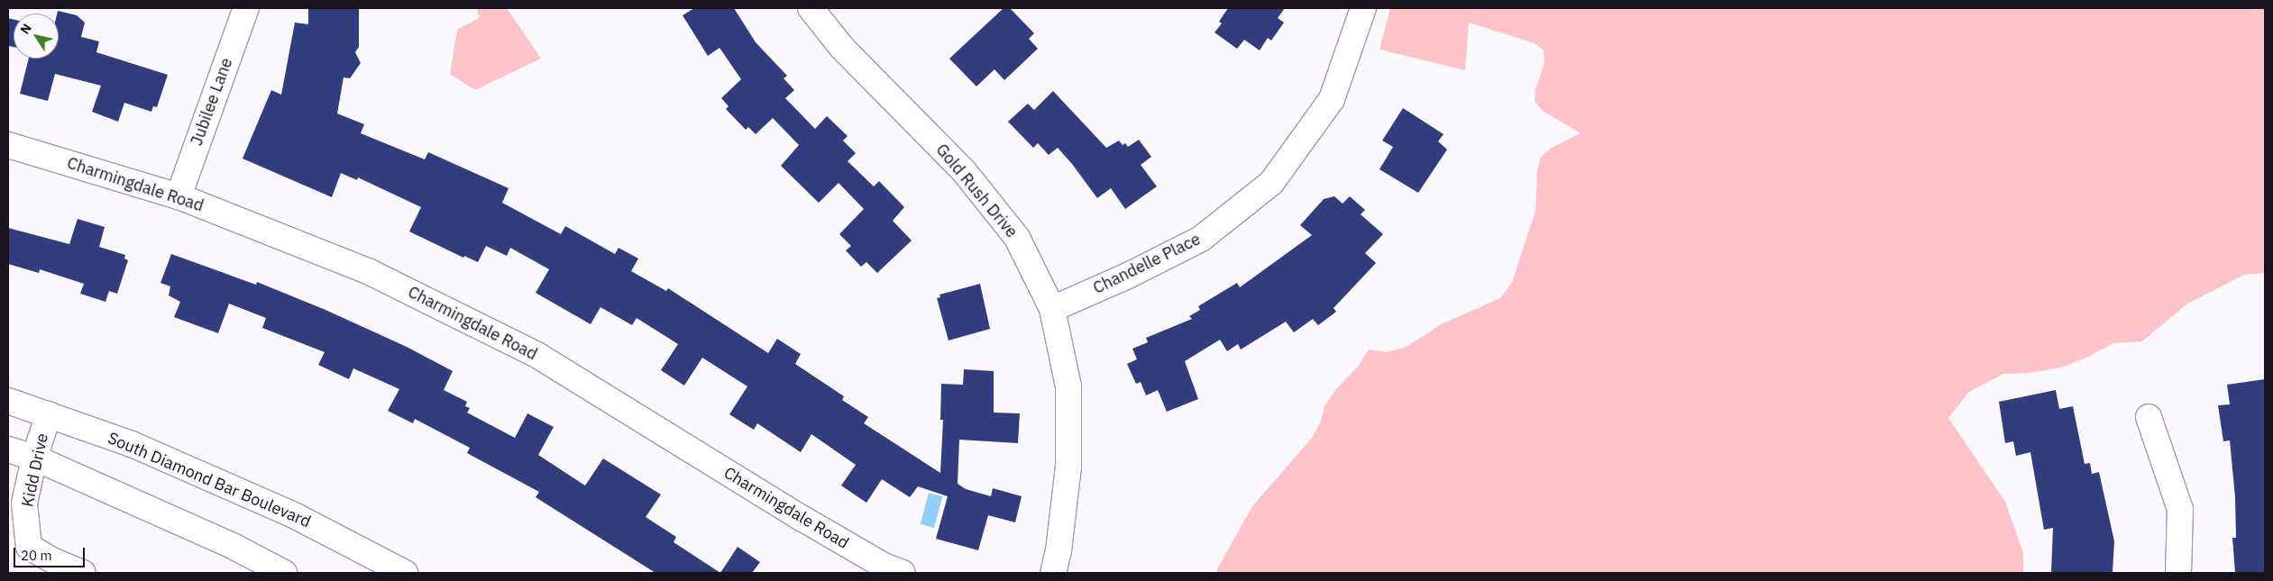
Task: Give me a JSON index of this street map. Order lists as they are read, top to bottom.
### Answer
{
  "streets": {
    "street": [
      "Jubilee Lane",
      "Charmingdale Road",
      "Gold Rush Drive",
      "Chandelle Place",
      "Kidd Drive",
      "South Diamond Bar Boulevard"
    ]
  },
  "crossings": [
    ["Jubilee Lane", "Charmingdale Road"],
    ["Gold Rush Drive", "Chandelle Place"],
    ["Kidd Drive", "South Diamond Bar Boulevard"]
  ],
  "scale_bar": "20 m",
  "north": "top left"
}
